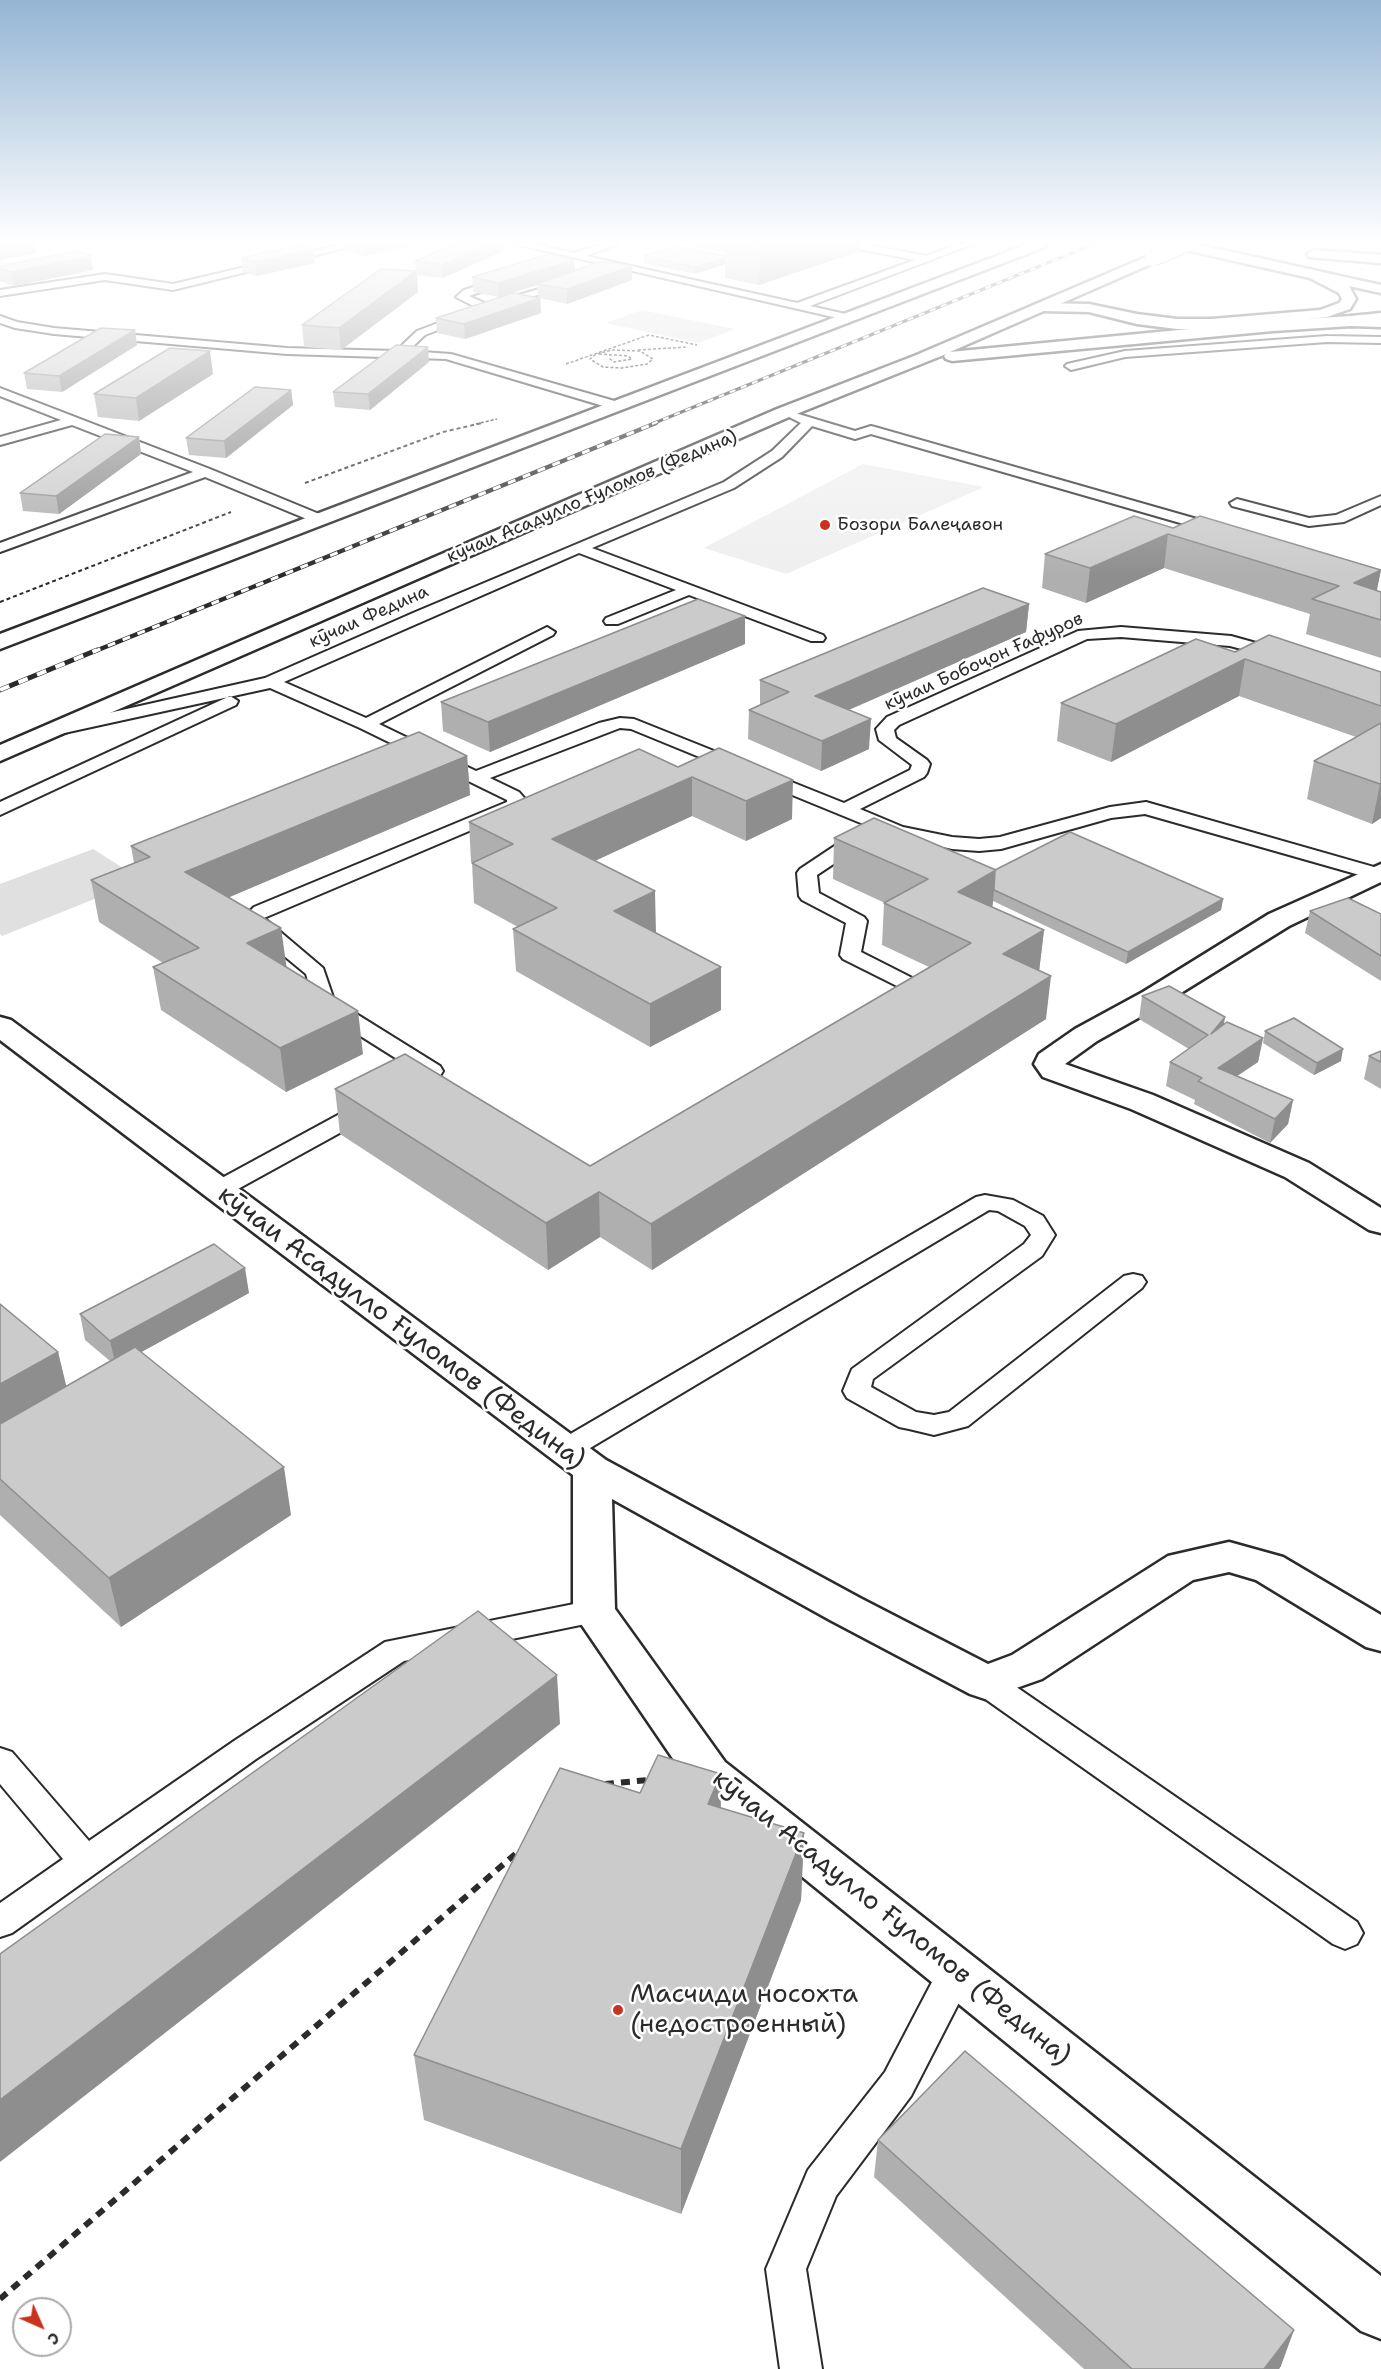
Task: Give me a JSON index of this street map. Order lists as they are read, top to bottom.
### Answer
{
  "streets": {
    "street": ["кӯчаи Асадулло Ғуломов (Федина)"],
    "lane": ["кӯчаи Федина", "кӯчаи Бобоҷон Ғафуров"]
  },
  "places": ["Бозори Балеҷавон", "Масчиди носохта (недостроенный)"],
  "north": "bottom right"
}
